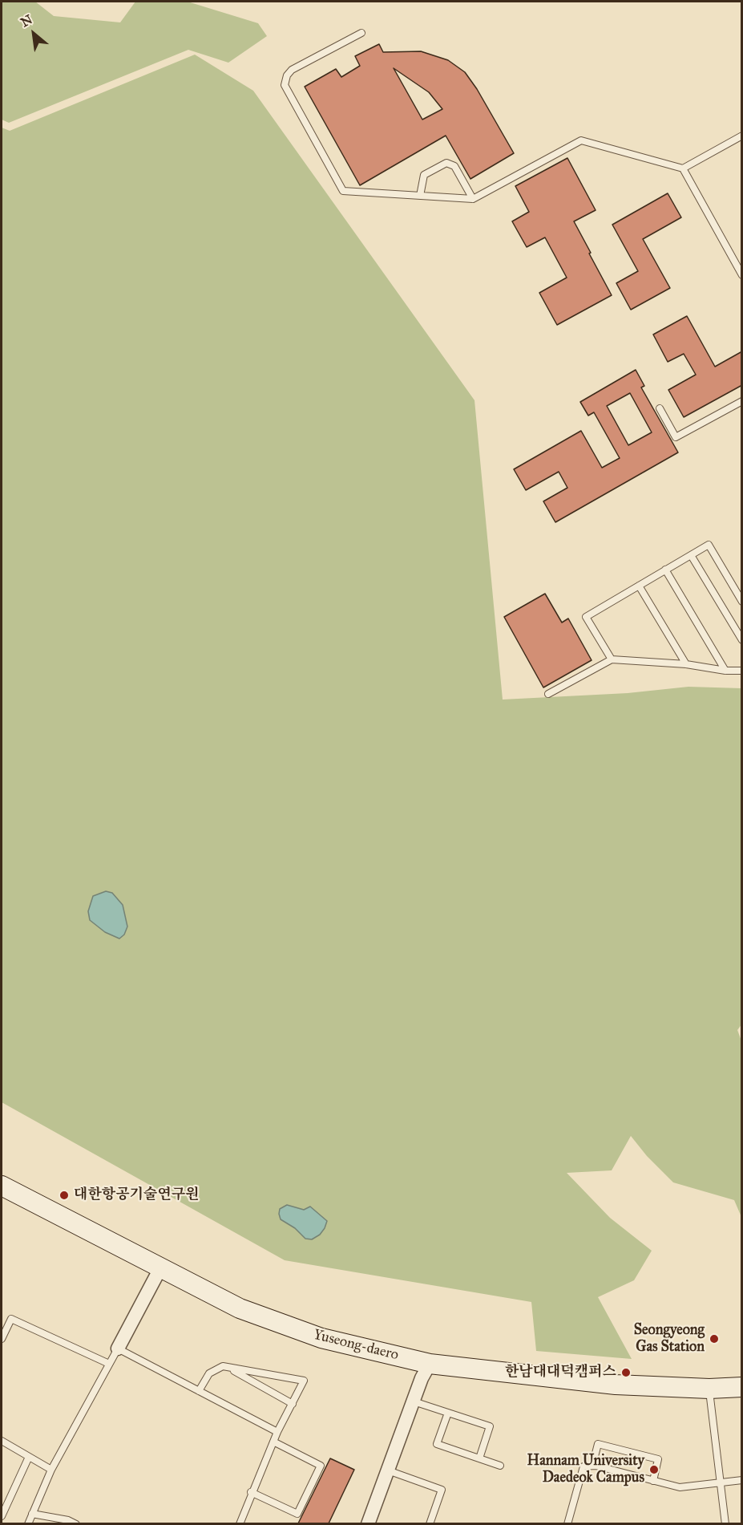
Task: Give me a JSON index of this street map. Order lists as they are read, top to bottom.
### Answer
{
  "streets": {
    "main road": ["Yuseong-daero"]
  },
  "places": [
    "대한항공기술연구원",
    "Seongyeong Gas Station",
    "한남대대덕캠퍼스",
    "Hannam University Daedeok Campus"
  ],
  "north": "top left"
}
